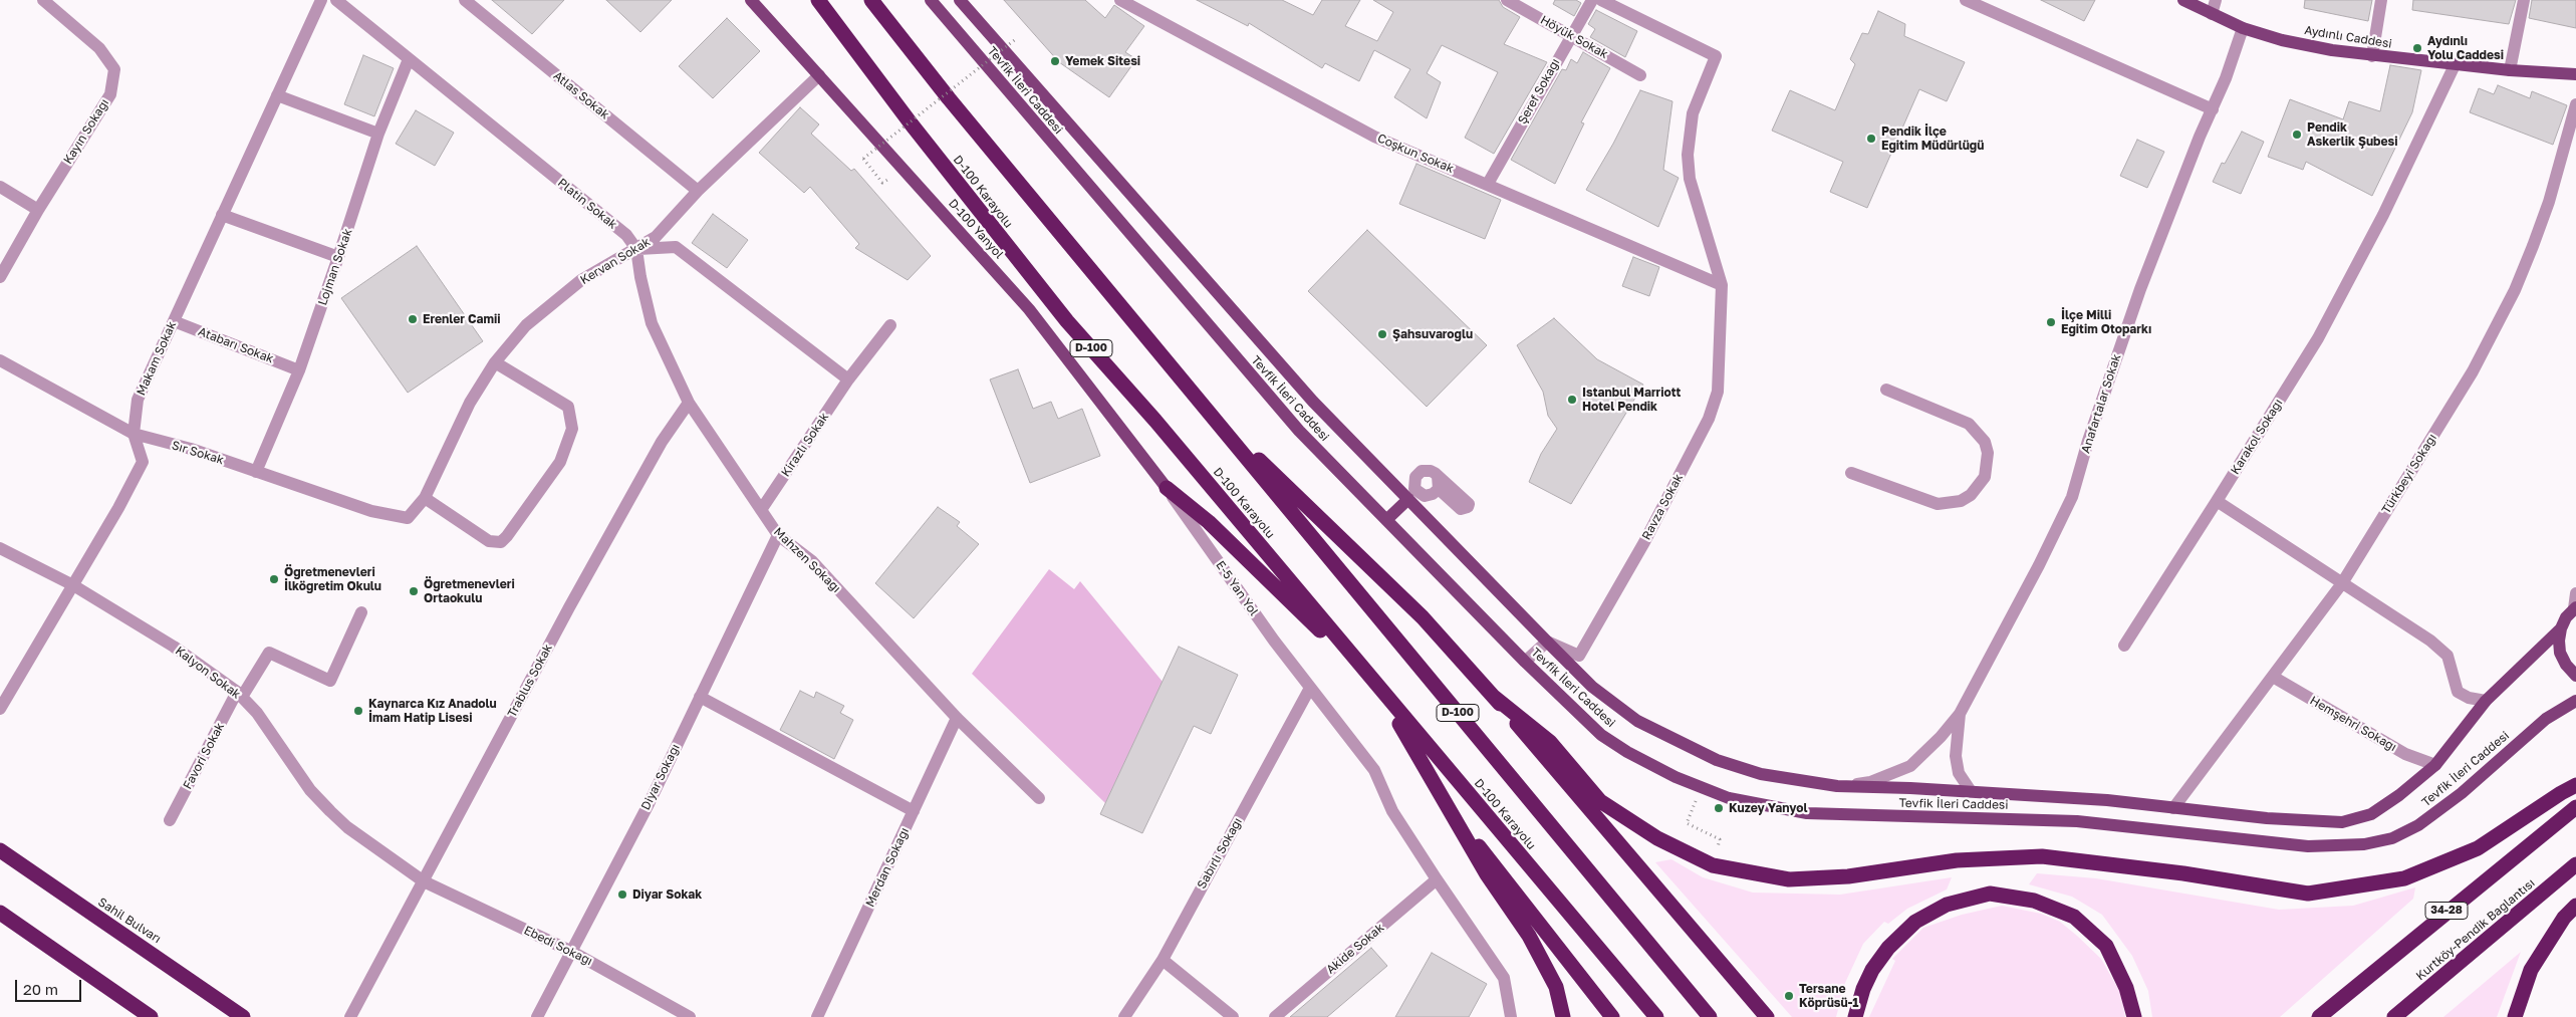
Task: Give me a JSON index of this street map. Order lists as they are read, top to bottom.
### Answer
{
  "streets": {
    "highway": [
      "D-100 Karayolu",
      "D-100",
      "34-28",
      "Sahil Bulvarı",
      "Kurtköy-Pendik Bağlantısı"
    ],
    "main road": ["Aydınlı Caddesi", "Tevfik İleri Caddesi", "D-100 Yanyol"],
    "street": [
      "Höyük Sokak",
      "Şeref Sokağı",
      "Atlas Sokak",
      "Kayın Sokağı",
      "Coşkun Sokak",
      "Platin Sokak",
      "Kervan Sokak",
      "Lojman Sokak",
      "Atabarı Sokak",
      "Makam Sokak",
      "Anafartalar Sokak",
      "Karakol Sokağı",
      "Kirazlı Sokak",
      "Sır Sokak",
      "Türkbeyi Sokağı",
      "Ravza Sokak",
      "Mahzen Sokağı",
      "E-5 Yan Yol",
      "Kalyon Sokak",
      "Trablus Sokak",
      "Hemşehri Sokağı",
      "Favori Sokak",
      "Diyar Sokağı",
      "Sabırlı Sokağı",
      "Merdan Sokağı",
      "Ebedi Sokağı",
      "Akide Sokak"
    ]
  },
  "crossings": [
    ["Höyük Sokak", "Şeref Sokağı"],
    ["Aydınlı Caddesi", "Anafartalar Sokak"],
    ["Aydınlı Caddesi", "Karakol Sokağı"],
    ["Tevfik İleri Caddesi", "Türkbeyi Sokağı"],
    ["Tevfik İleri Caddesi", "Ravza Sokak"],
    ["Tevfik İleri Caddesi", "Hemşehri Sokağı"],
    ["Şeref Sokağı", "Coşkun Sokak"],
    ["Atlas Sokak", "Kervan Sokak"],
    ["Coşkun Sokak", "Ravza Sokak"],
    ["Platin Sokak", "Kervan Sokak"],
    ["Platin Sokak", "Lojman Sokak"],
    ["Platin Sokak", "Mahzen Sokağı"],
    ["D-100 Yanyol", "Kervan Sokak"],
    ["D-100 Yanyol", "E-5 Yan Yol"],
    ["Kervan Sokak", "Sır Sokak"],
    ["Kervan Sokak", "Mahzen Sokağı"],
    ["Lojman Sokak", "Atabarı Sokak"],
    ["Lojman Sokak", "Sır Sokak"],
    ["Atabarı Sokak", "Makam Sokak"],
    ["Makam Sokak", "Sır Sokak"],
    ["Makam Sokak", "Kalyon Sokak"],
    ["Kirazlı Sokak", "Mahzen Sokağı"],
    ["Türkbeyi Sokağı", "Hemşehri Sokağı"],
    ["Mahzen Sokağı", "Trablus Sokak"],
    ["Mahzen Sokağı", "Diyar Sokağı"],
    ["Mahzen Sokağı", "Merdan Sokağı"],
    ["E-5 Yan Yol", "Sabırlı Sokağı"],
    ["E-5 Yan Yol", "Akide Sokak"],
    ["Kalyon Sokak", "Trablus Sokak"],
    ["Kalyon Sokak", "Favori Sokak"],
    ["Kalyon Sokak", "Ebedi Sokağı"],
    ["Trablus Sokak", "Ebedi Sokağı"],
    ["Diyar Sokağı", "Ebedi Sokağı"]
  ],
  "places": [
    "Aydınlı Yolu Caddesi",
    "Yemek Sitesi",
    "Pendik Askerlik Şubesi",
    "Pendik İlçe Eğitim Müdürlüğü",
    "Erenler Camii",
    "İlçe Milli Eğitim Otoparkı",
    "Şahsuvaroğlu",
    "Istanbul Marriott Hotel Pendik",
    "Öğretmenevleri İlköğretim Okulu",
    "Öğretmenevleri Ortaokulu",
    "Kaynarca Kız Anadolu İmam Hatip Lisesi",
    "Kuzey Yanyol",
    "Diyar Sokak",
    "Tersane Köprüsü-1"
  ],
  "scale_bar": "20 m"
}
